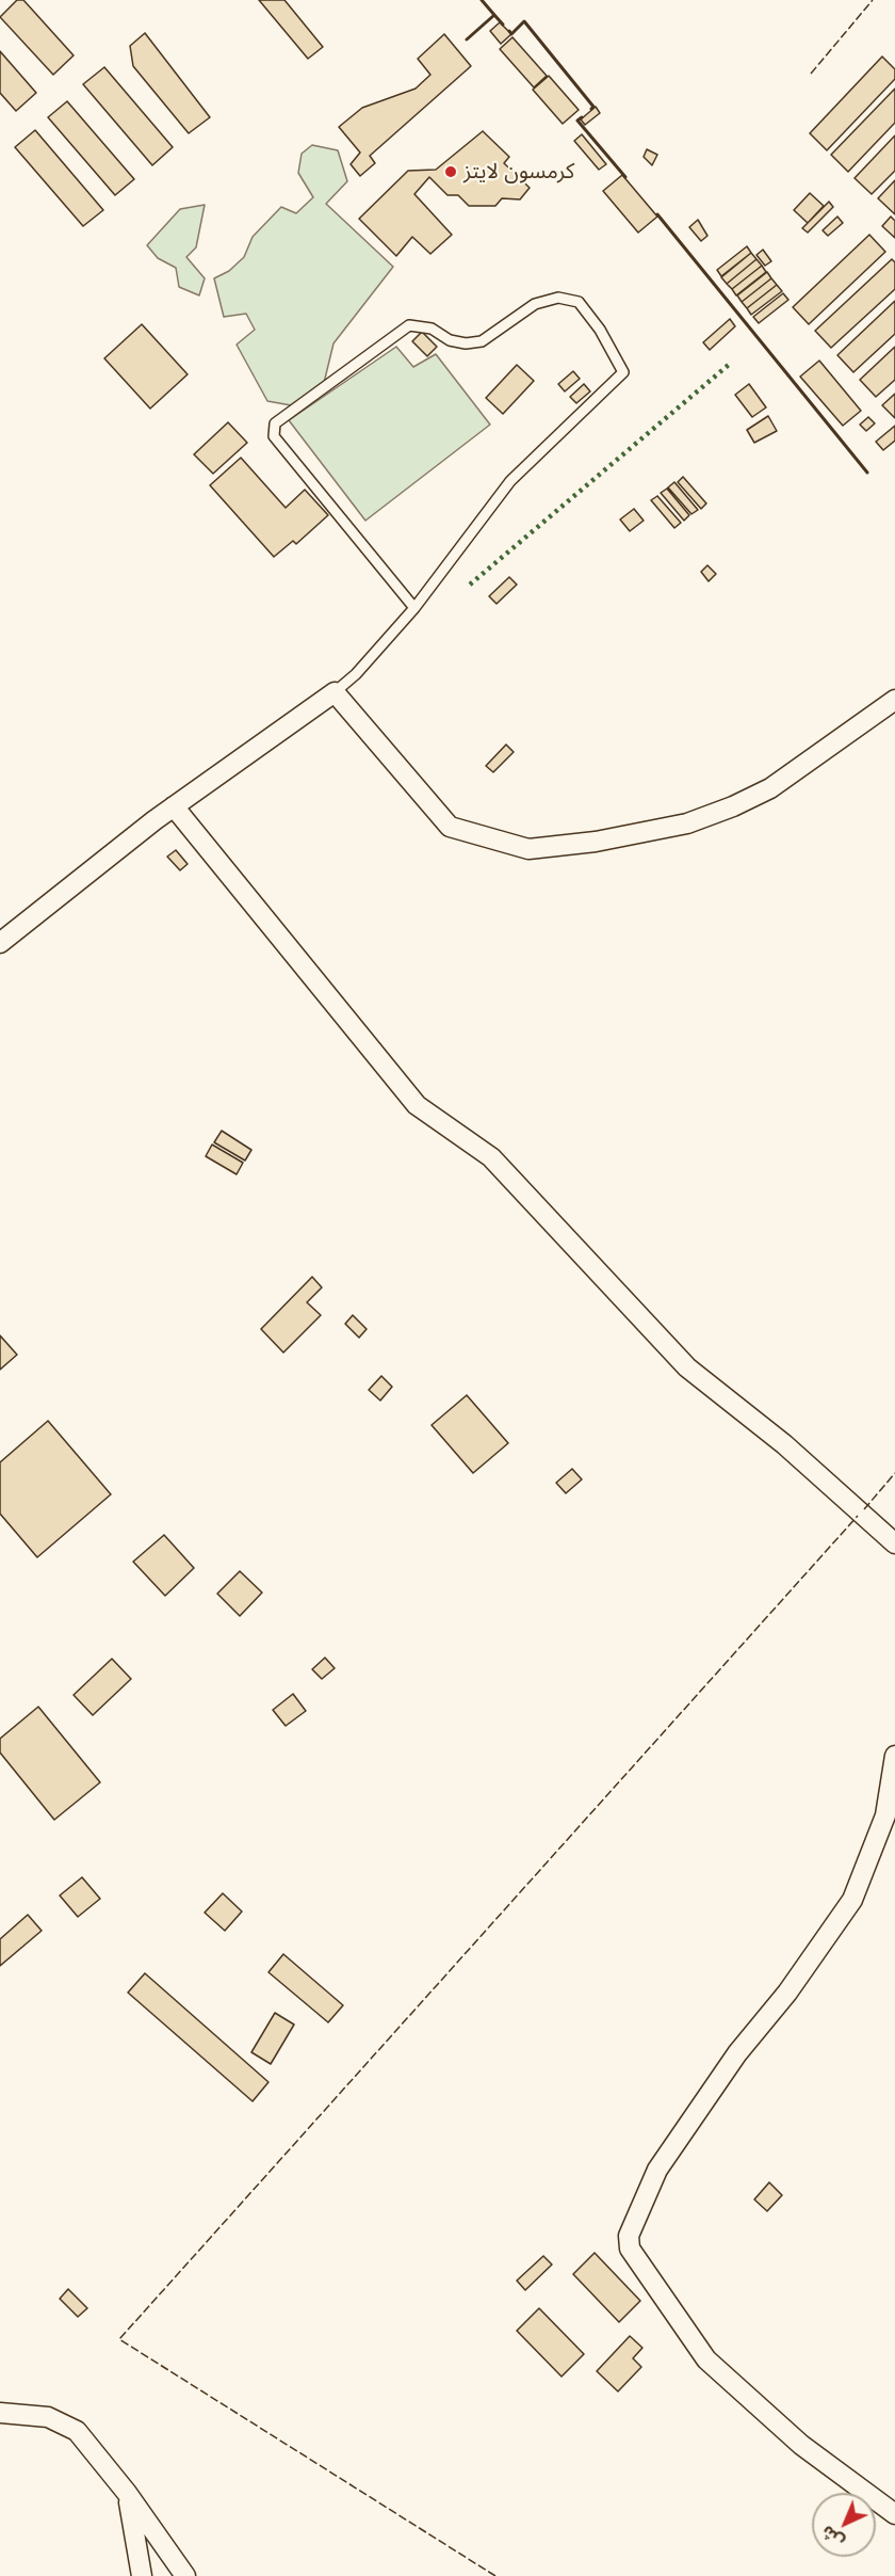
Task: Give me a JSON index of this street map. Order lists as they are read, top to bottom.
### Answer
{
  "places": ["كرمسون لايتز"],
  "north": "bottom left"
}
